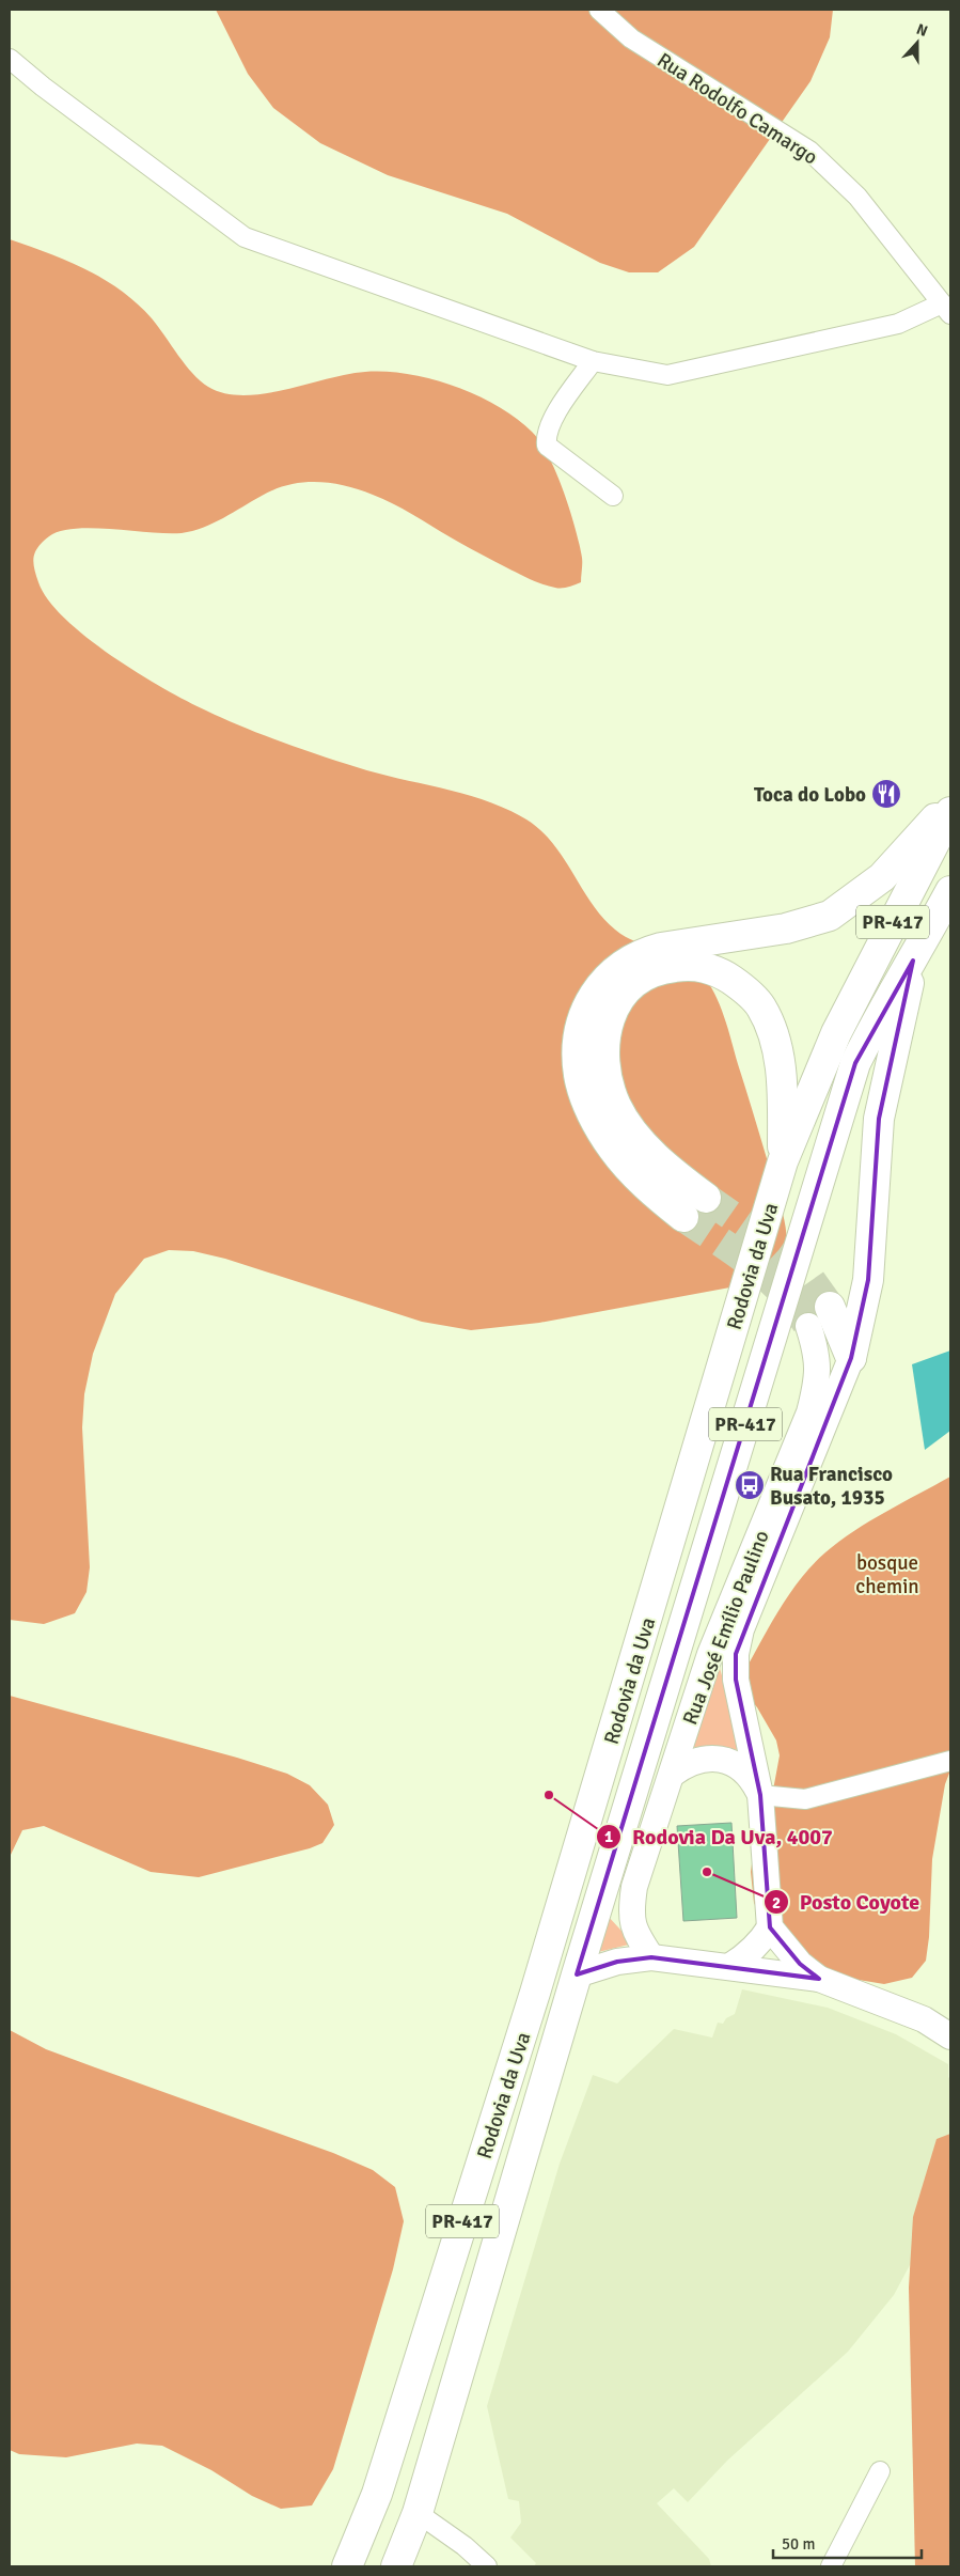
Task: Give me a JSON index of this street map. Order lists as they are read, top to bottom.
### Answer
{
  "streets": {
    "main road": ["PR-417", "Rodovia da Uva"],
    "street": ["Rua Rodolfo Camargo", "Rua José Emílio Paulino"]
  },
  "parks": ["bosque chemin"],
  "places": {
    "restaurant": ["Toca do Lobo"],
    "bus stop": ["Rua Francisco Busato, 1935"],
    "other": ["Rodovia Da Uva, 4007", "Posto Coyote"]
  },
  "scale_bar": "50 m",
  "north": "top"
}
